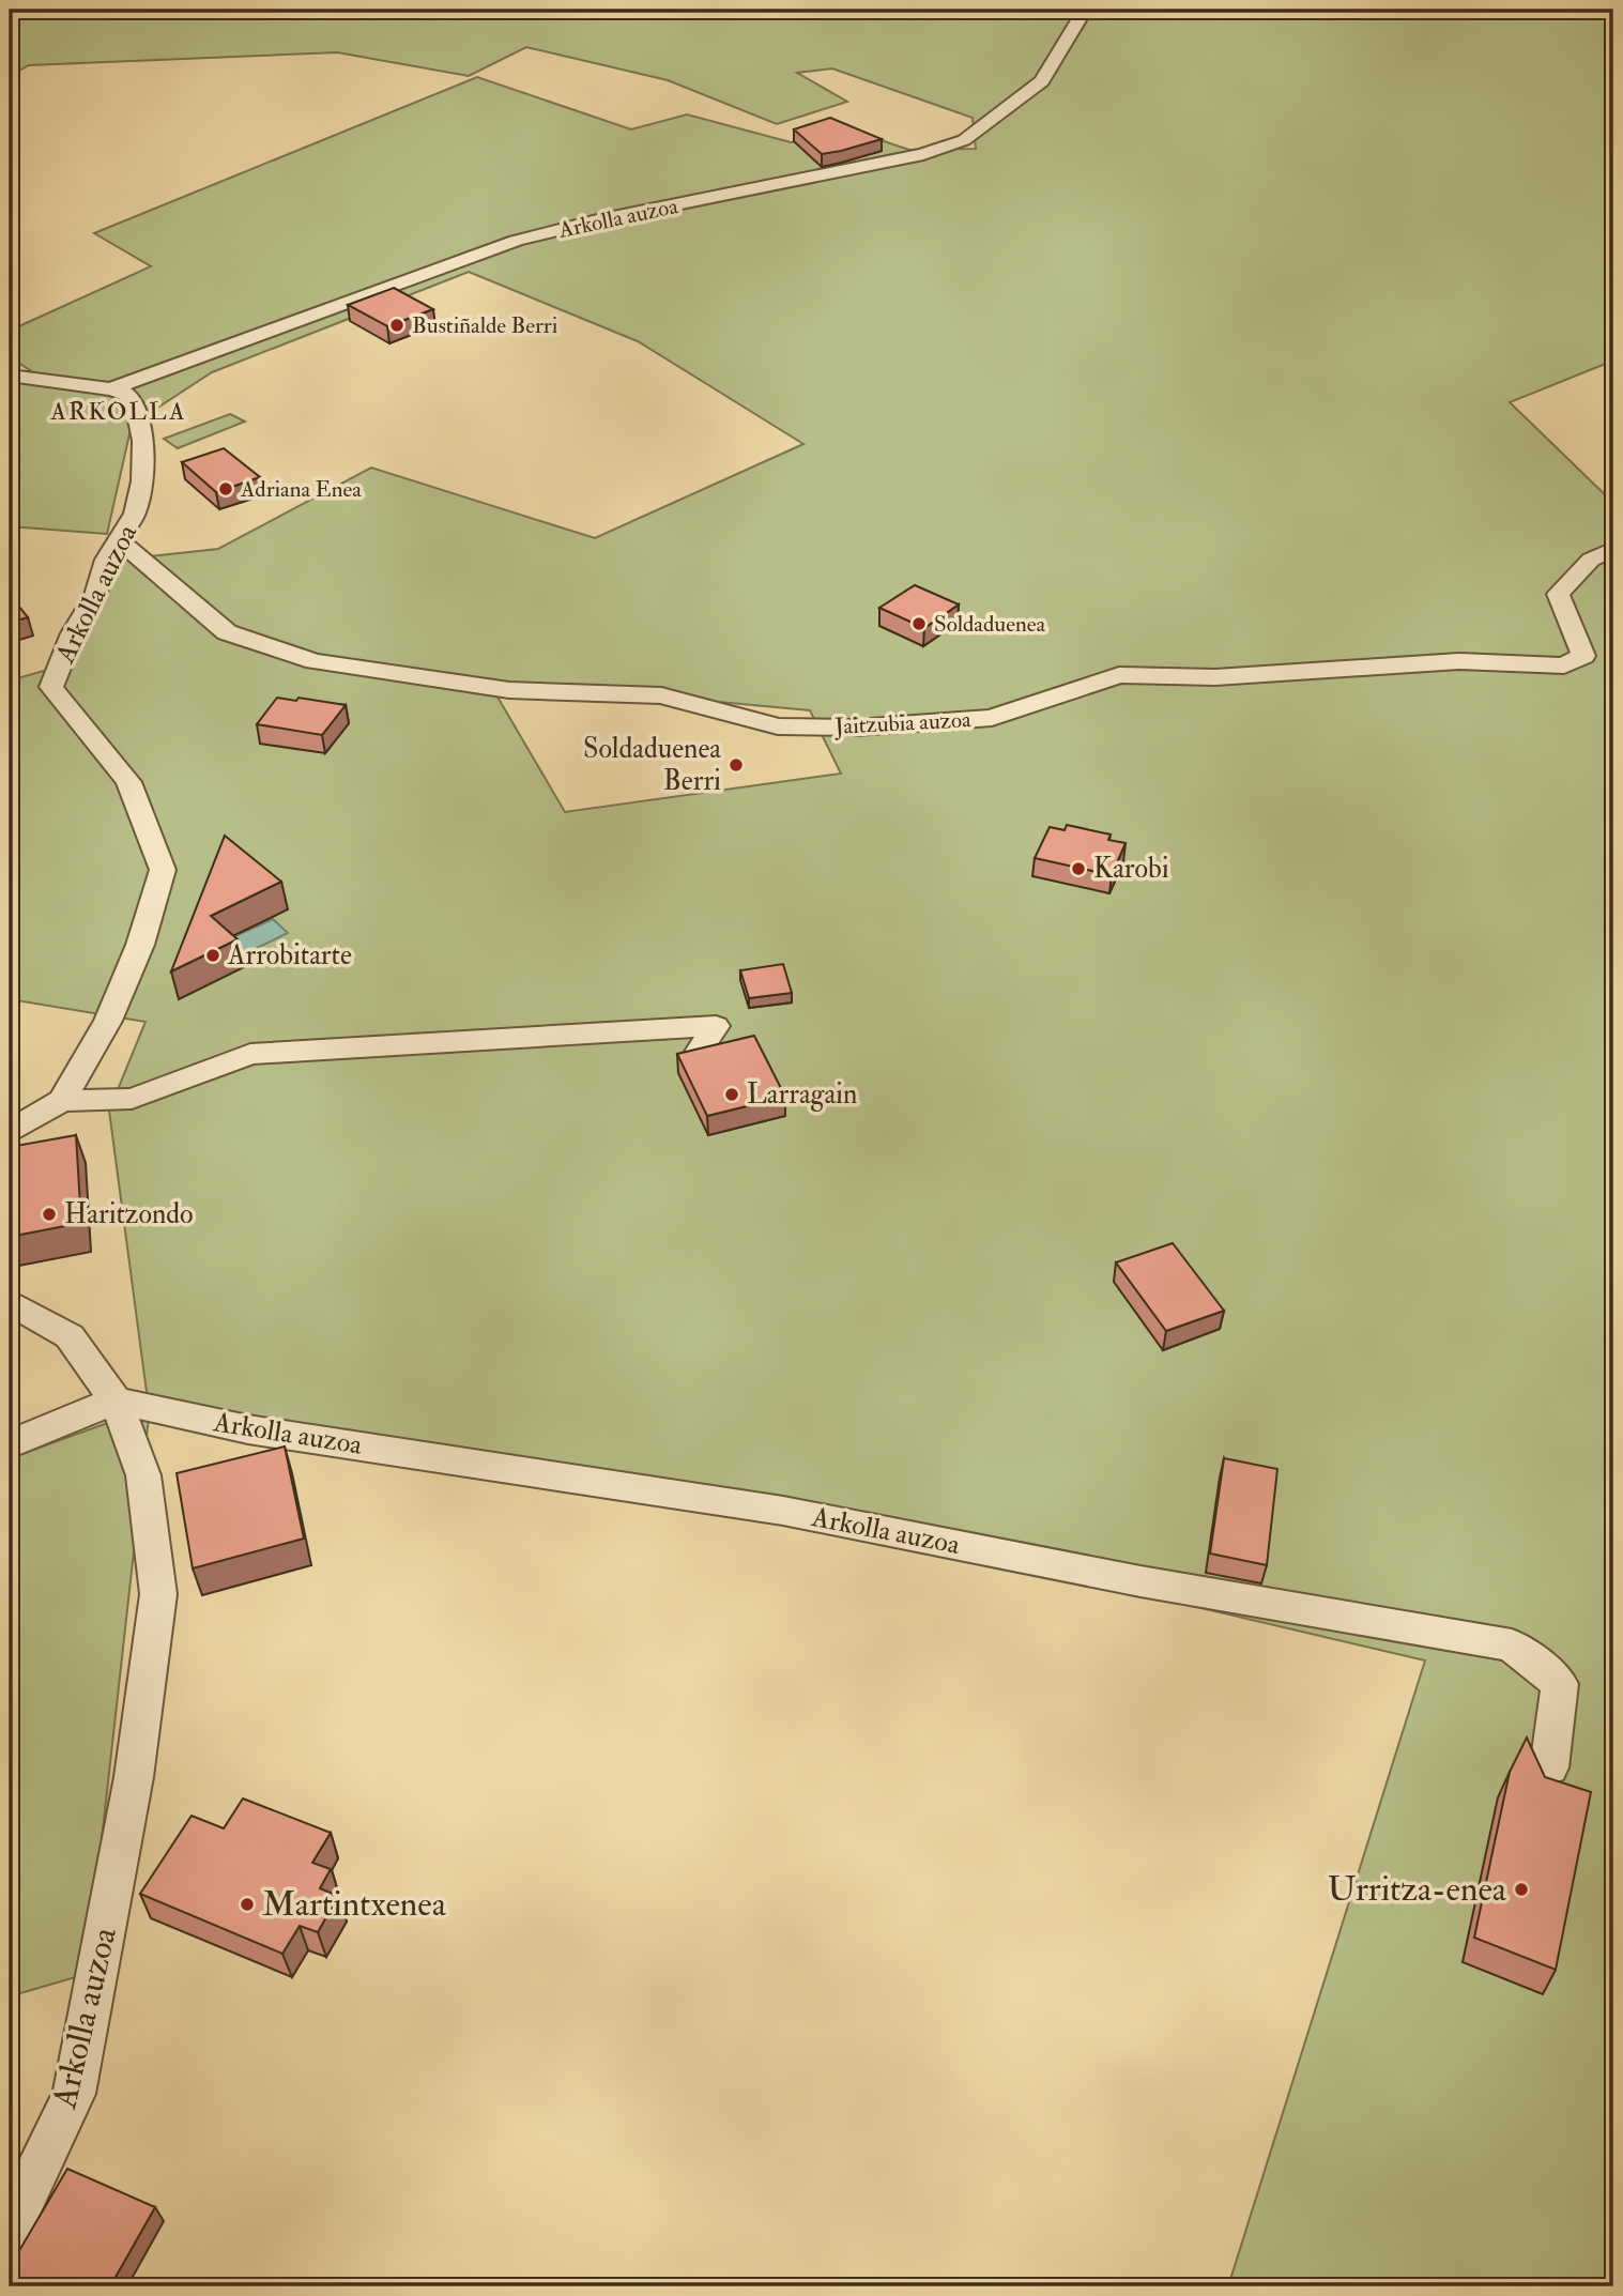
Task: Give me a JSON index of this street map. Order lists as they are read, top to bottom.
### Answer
{
  "streets": {
    "street": ["Arkolla auzoa", "Jaitzubia auzoa"]
  },
  "crossings": [
    ["Arkolla auzoa", "Jaitzubia auzoa"]
  ],
  "districts": ["ARKOLLA"],
  "places": [
    "Bustiñalde Berri",
    "Adriana Enea",
    "Soldaduenea",
    "Soldaduenea Berri",
    "Karobi",
    "Arrobitarte",
    "Larragain",
    "Haritzondo",
    "Urritza-enea",
    "Martintxenea"
  ]
}
